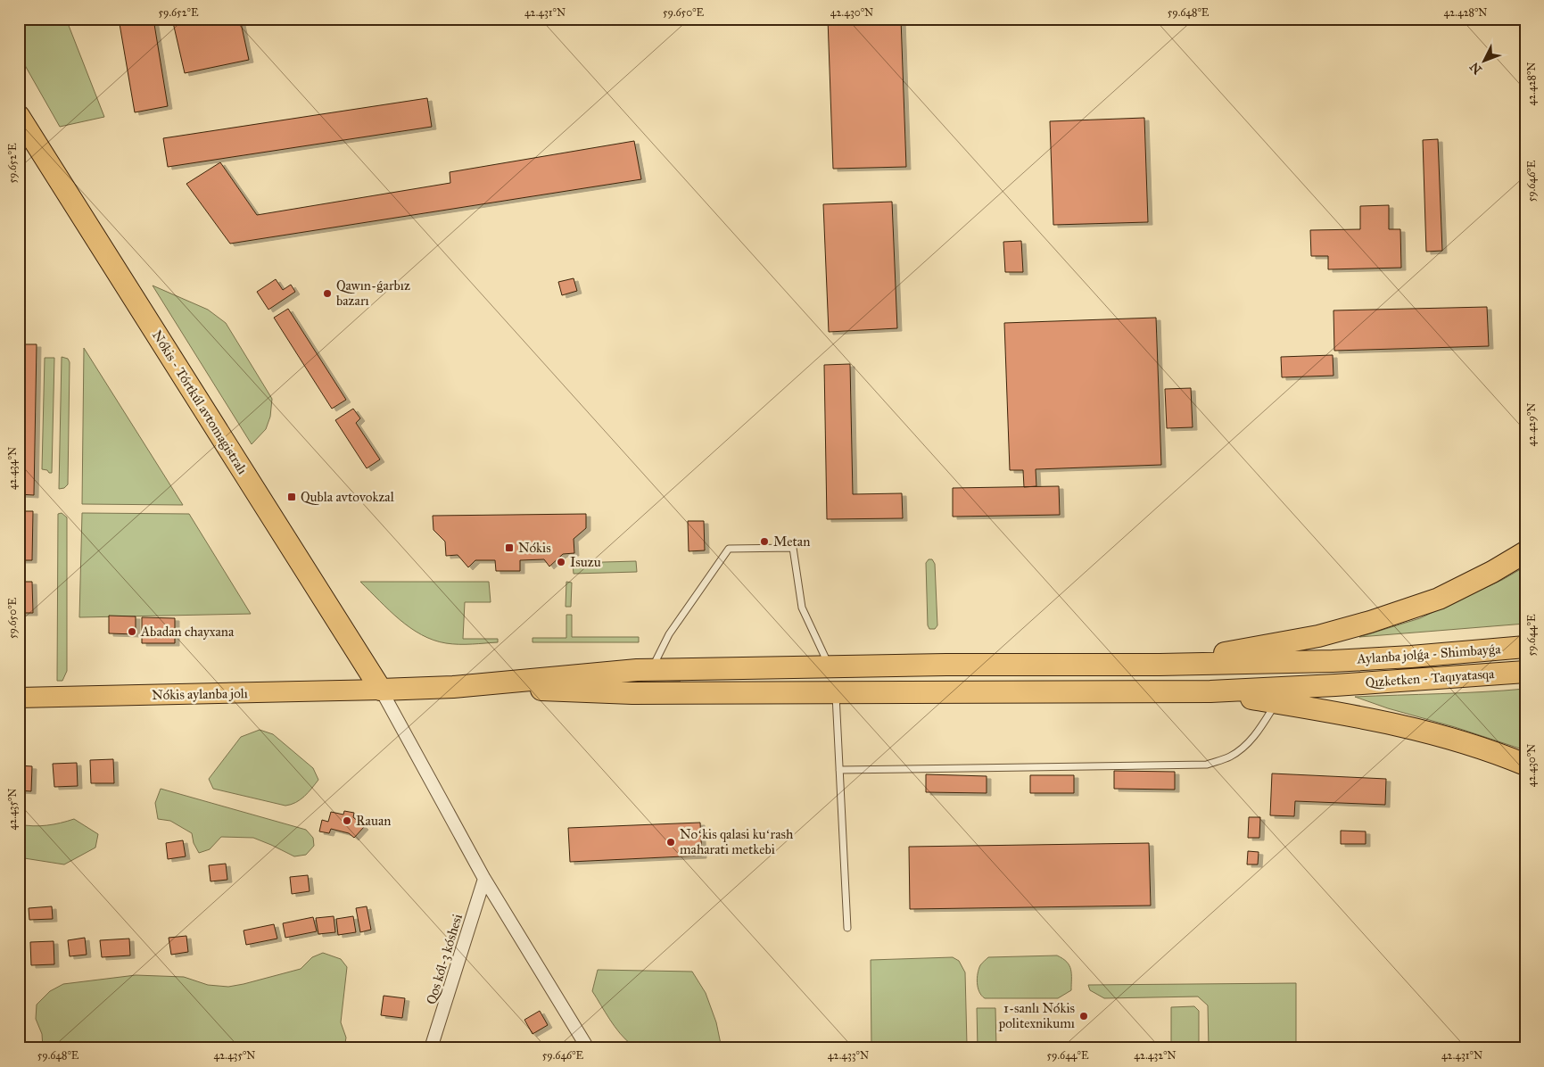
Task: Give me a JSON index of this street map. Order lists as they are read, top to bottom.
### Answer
{
  "streets": {
    "highway": ["Nókis - Tórtkúl avtomagistralı", "Aylanba jolǵa - Shimbayǵa", "Qızketken - Taqıyatasqa"],
    "main road": ["Nókis aylanba jolı"],
    "street": ["Qos kól-3 kóshesi"]
  },
  "crossings": [
    ["Nókis - Tórtkúl avtomagistralı", "Nókis aylanba jolı"]
  ],
  "places": {
    "other": [
      "Qawın-ǵarbız bazarı",
      "Metan",
      "Isuzu",
      "Abadan chayxana",
      "Rauan",
      "Noʻkis qalasi kuʻrash maharati metkebi",
      "1-sanlı Nókis politexnikumı"
    ],
    "transit": ["Qubla avtovokzal", "Nókis"]
  },
  "north": "bottom left",
  "coordinates": [
    "59.652°E",
    "42.431°N",
    "59.650°E",
    "42.430°N",
    "59.648°E",
    "42.428°N",
    "59.646°E",
    "42.429°N",
    "42.434°N",
    "59.644°E",
    "42.435°N",
    "42.433°N",
    "42.432°N"
  ]
}
